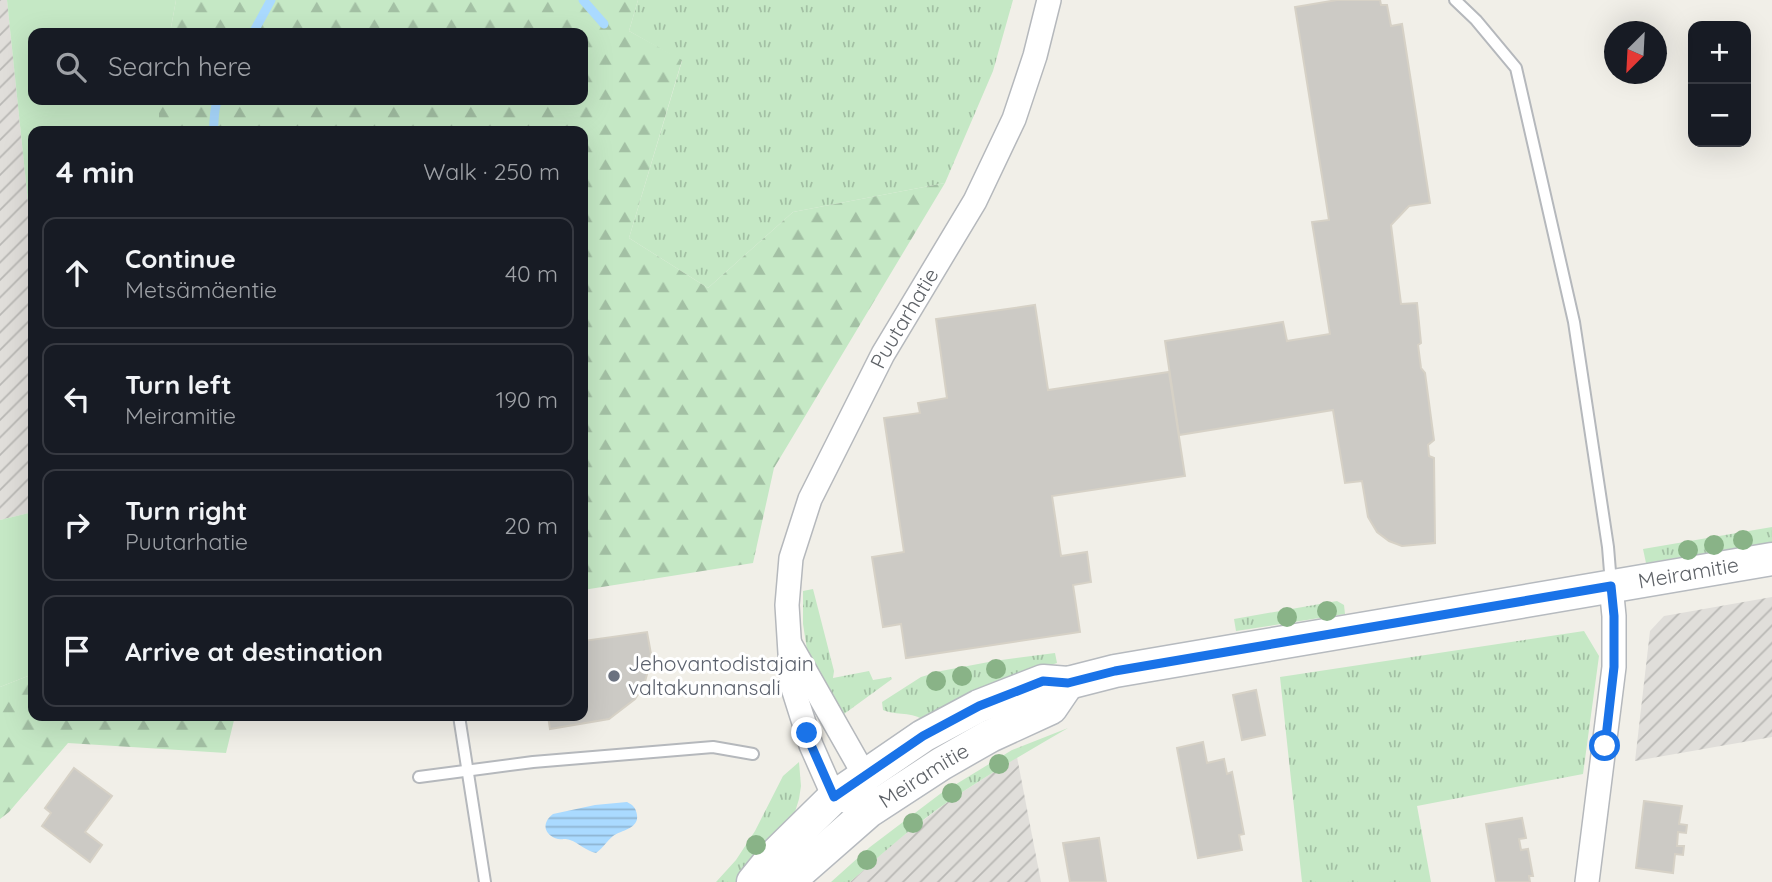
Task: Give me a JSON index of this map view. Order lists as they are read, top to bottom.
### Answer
{
  "streets": {
    "main road": ["Meiramitie"],
    "street": ["Puutarhatie"]
  },
  "crossings": [
    ["Puutarhatie", "Meiramitie"]
  ],
  "places": ["Jehovantodistajain valtakunnansali"],
  "north": "bottom left",
  "page": {
    "map_buttons": ["+", "−"],
    "search": "Search here",
    "heading": ["4 min", "Walk · 250 m"],
    "list": [
      ["Continue", "Metsämäentie", "40 m"],
      ["Turn left", "Meiramitie", "190 m"],
      ["Turn right", "Puutarhatie", "20 m"],
      "Arrive at destination"
    ]
  }
}
